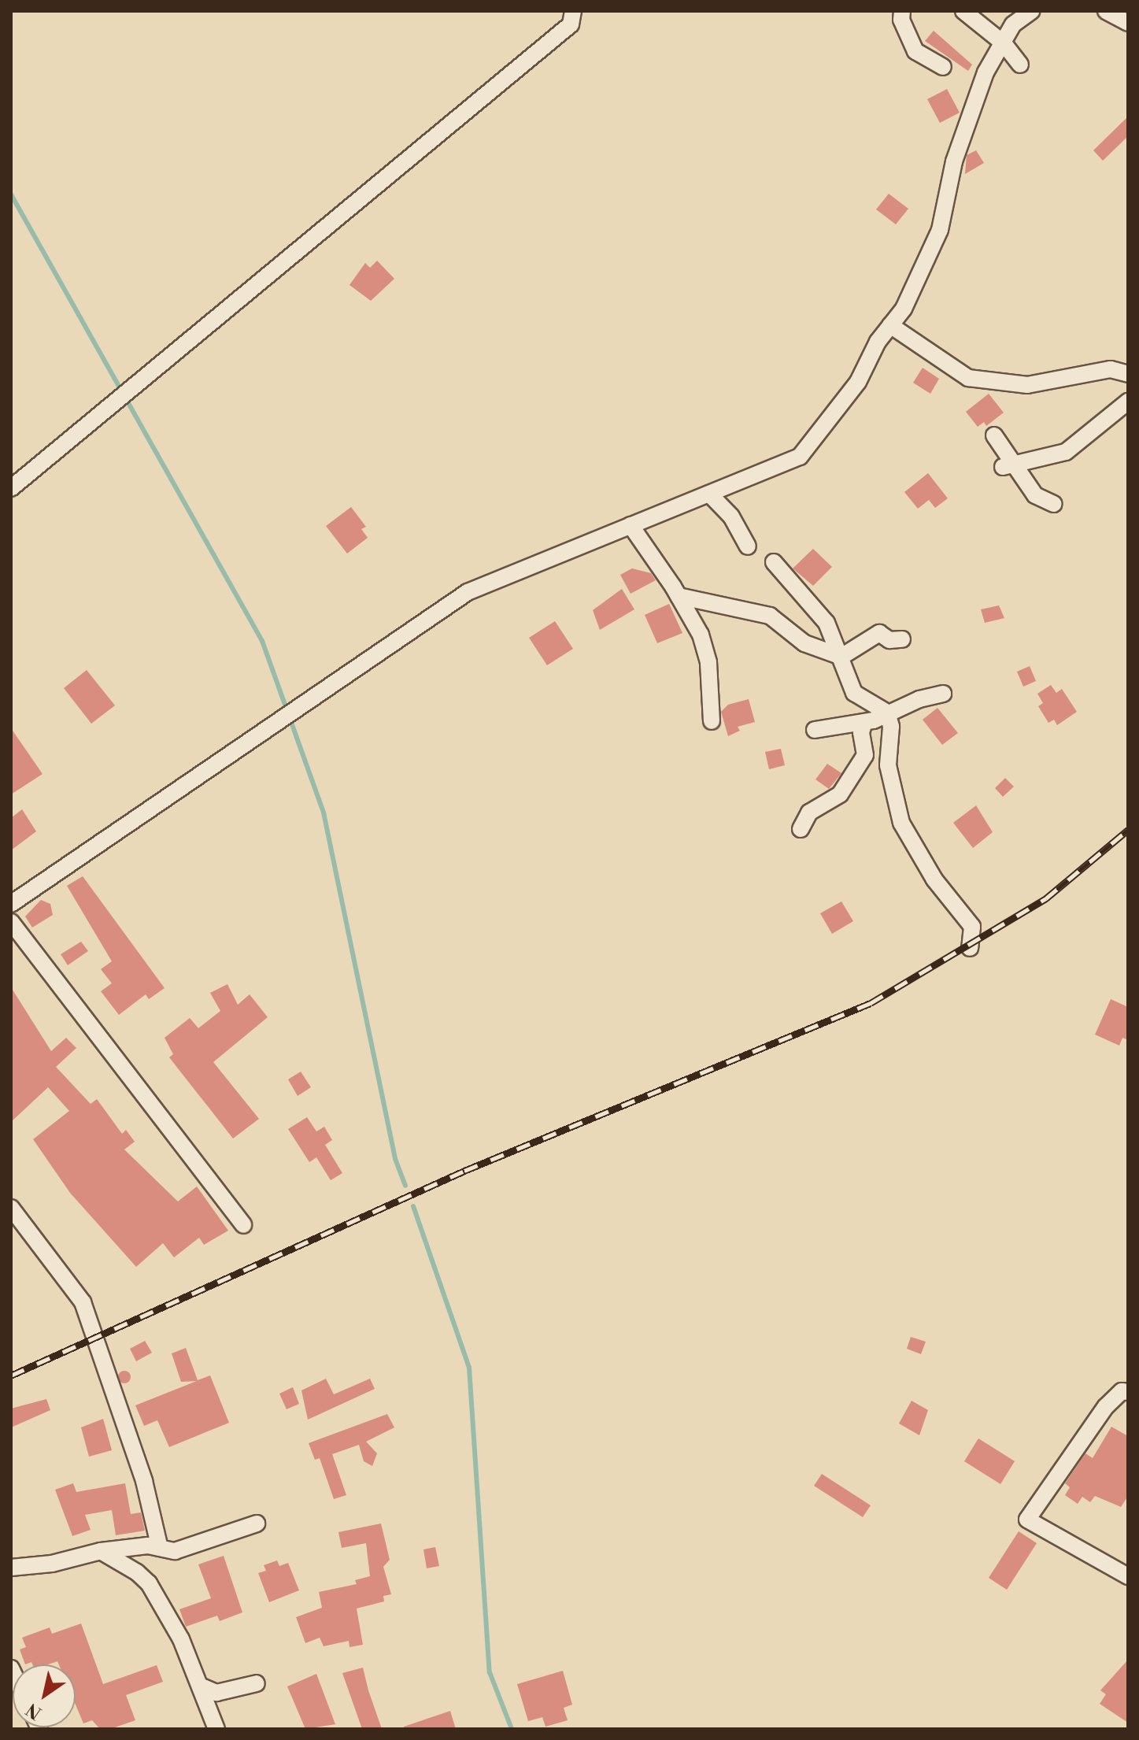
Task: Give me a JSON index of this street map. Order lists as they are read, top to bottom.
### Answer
{
  "north": "bottom left"
}
